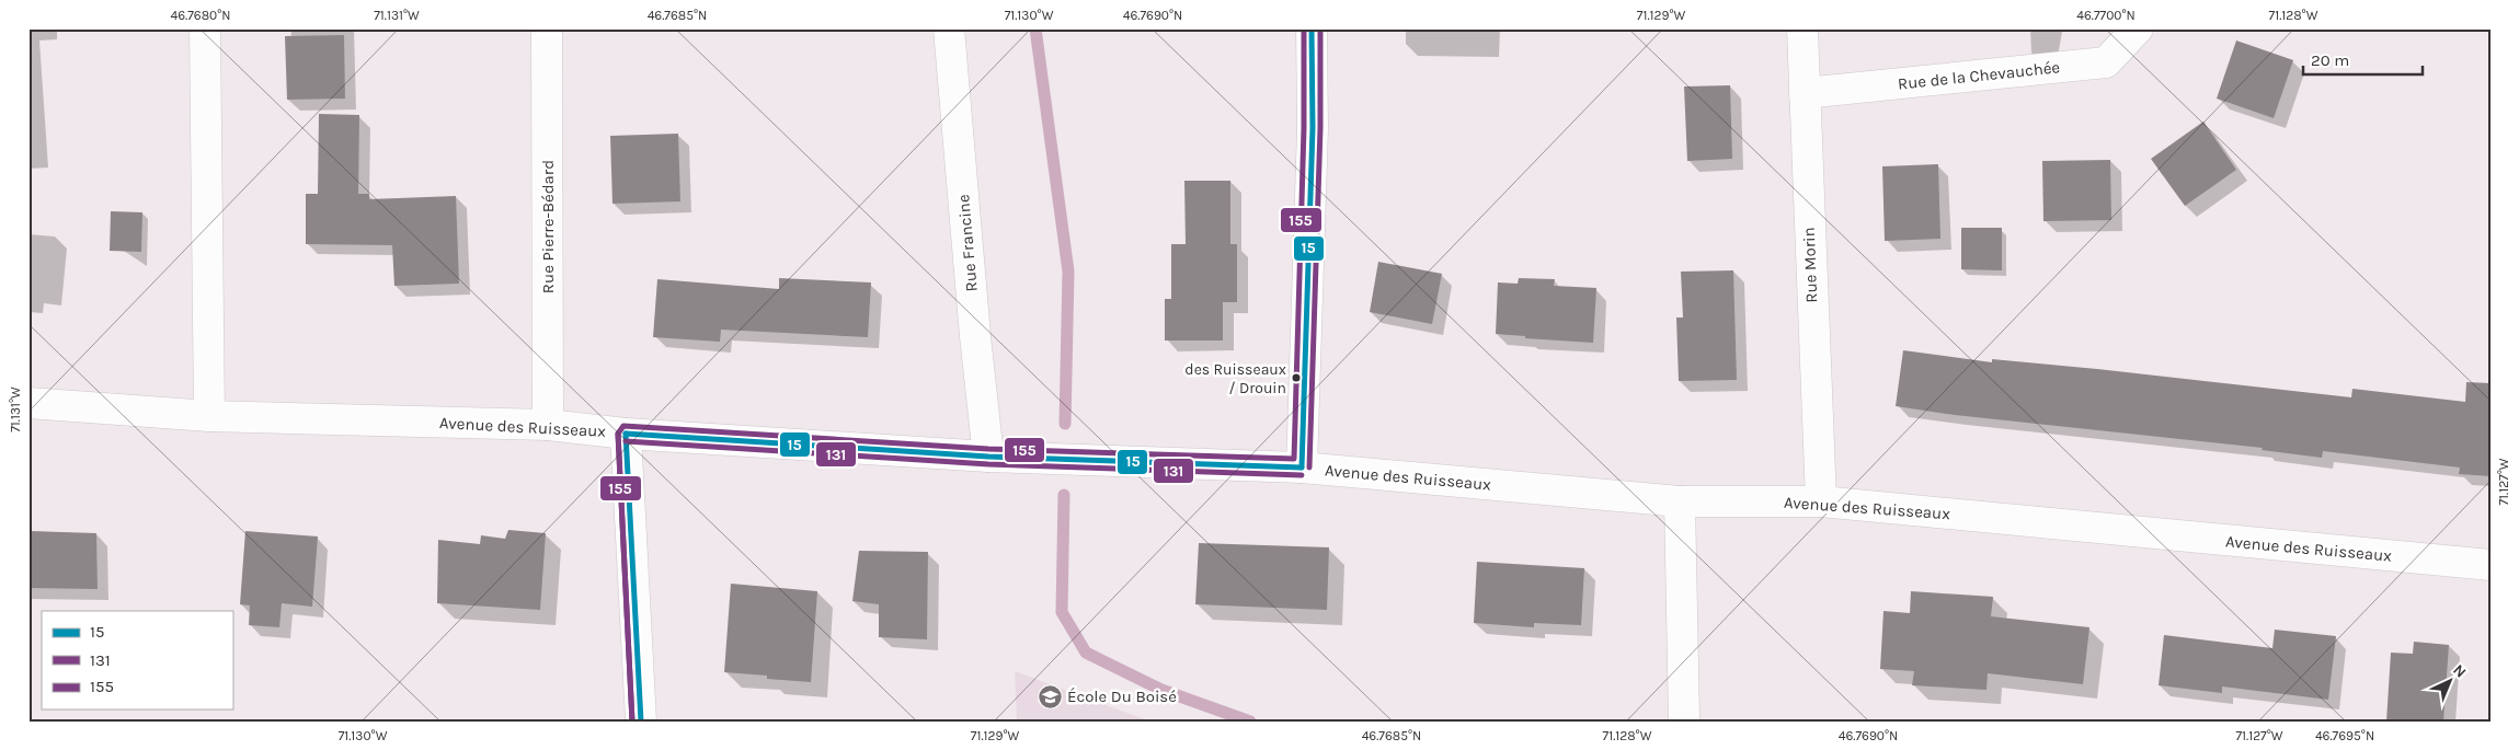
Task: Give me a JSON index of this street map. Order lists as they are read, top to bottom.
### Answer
{
  "streets": {
    "street": [
      "Rue de la Chevauchée",
      "Rue Pierre-Bédard",
      "Rue Francine",
      "Rue Morin",
      "Avenue des Ruisseaux"
    ]
  },
  "crossings": [
    ["Rue de la Chevauchée", "Rue Morin"],
    ["Rue Pierre-Bédard", "Avenue des Ruisseaux"],
    ["Rue Francine", "Avenue des Ruisseaux"],
    ["Rue Morin", "Avenue des Ruisseaux"]
  ],
  "places": {
    "other": ["des Ruisseaux / Drouin"],
    "school or university": ["École Du Boisé"]
  },
  "lines": ["transit line 15", "transit line 131", "transit line 155"],
  "legend": ["15", "131", "155"],
  "scale_bar": "20 m",
  "north": "top right",
  "coordinates": [
    "46.7680°N",
    "71.131°W",
    "46.7685°N",
    "71.130°W",
    "46.7690°N",
    "71.129°W",
    "46.7700°N",
    "71.128°W",
    "71.127°W",
    "46.7695°N"
  ]
}
